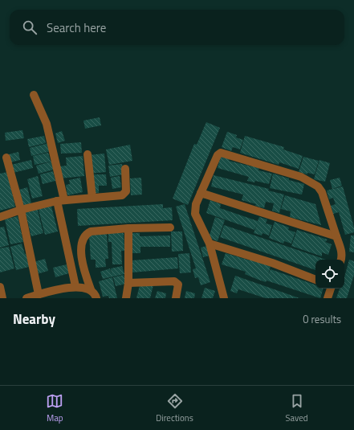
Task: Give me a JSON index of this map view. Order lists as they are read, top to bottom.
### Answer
{
  "page": {
    "search": "Search here",
    "heading": ["Nearby", "0 results"],
    "nav": ["Map", "Directions", "Saved"]
  }
}
